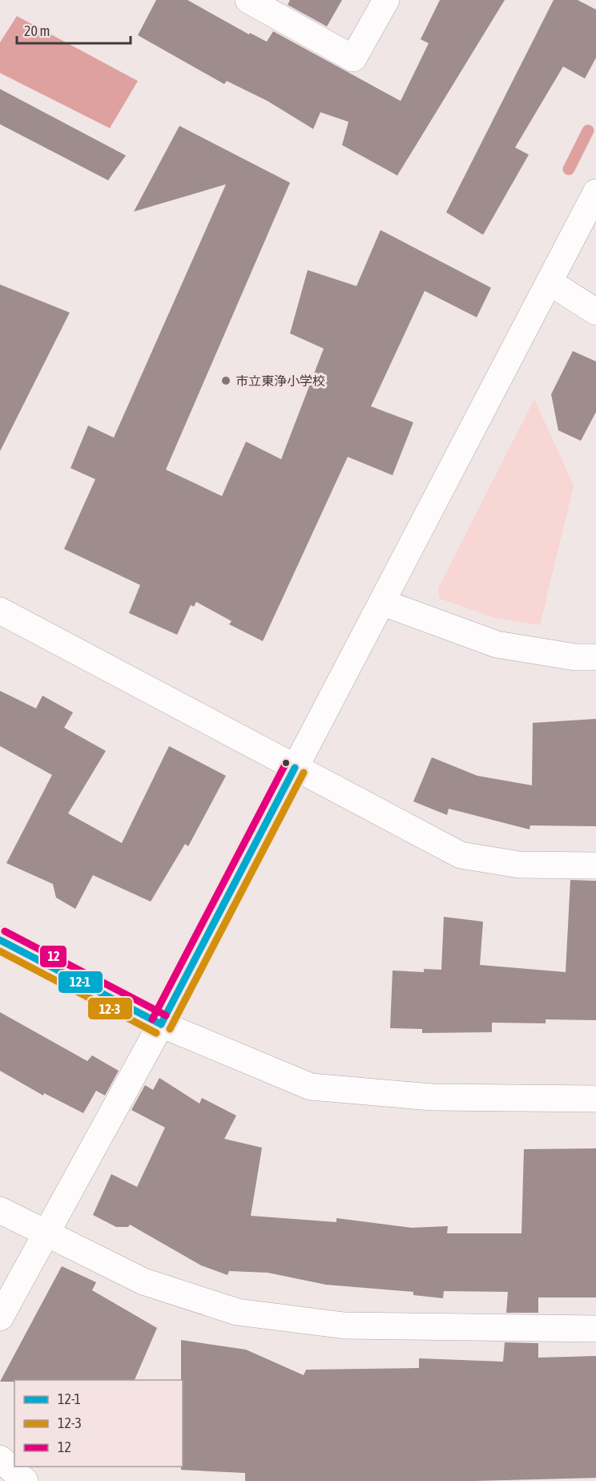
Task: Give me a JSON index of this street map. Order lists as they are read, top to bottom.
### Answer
{
  "places": ["市立東浄小学校"],
  "lines": ["transit line 12", "transit line 12-1", "transit line 12-3"],
  "legend": ["12-1", "12-3", "12"],
  "scale_bar": "20 m"
}
